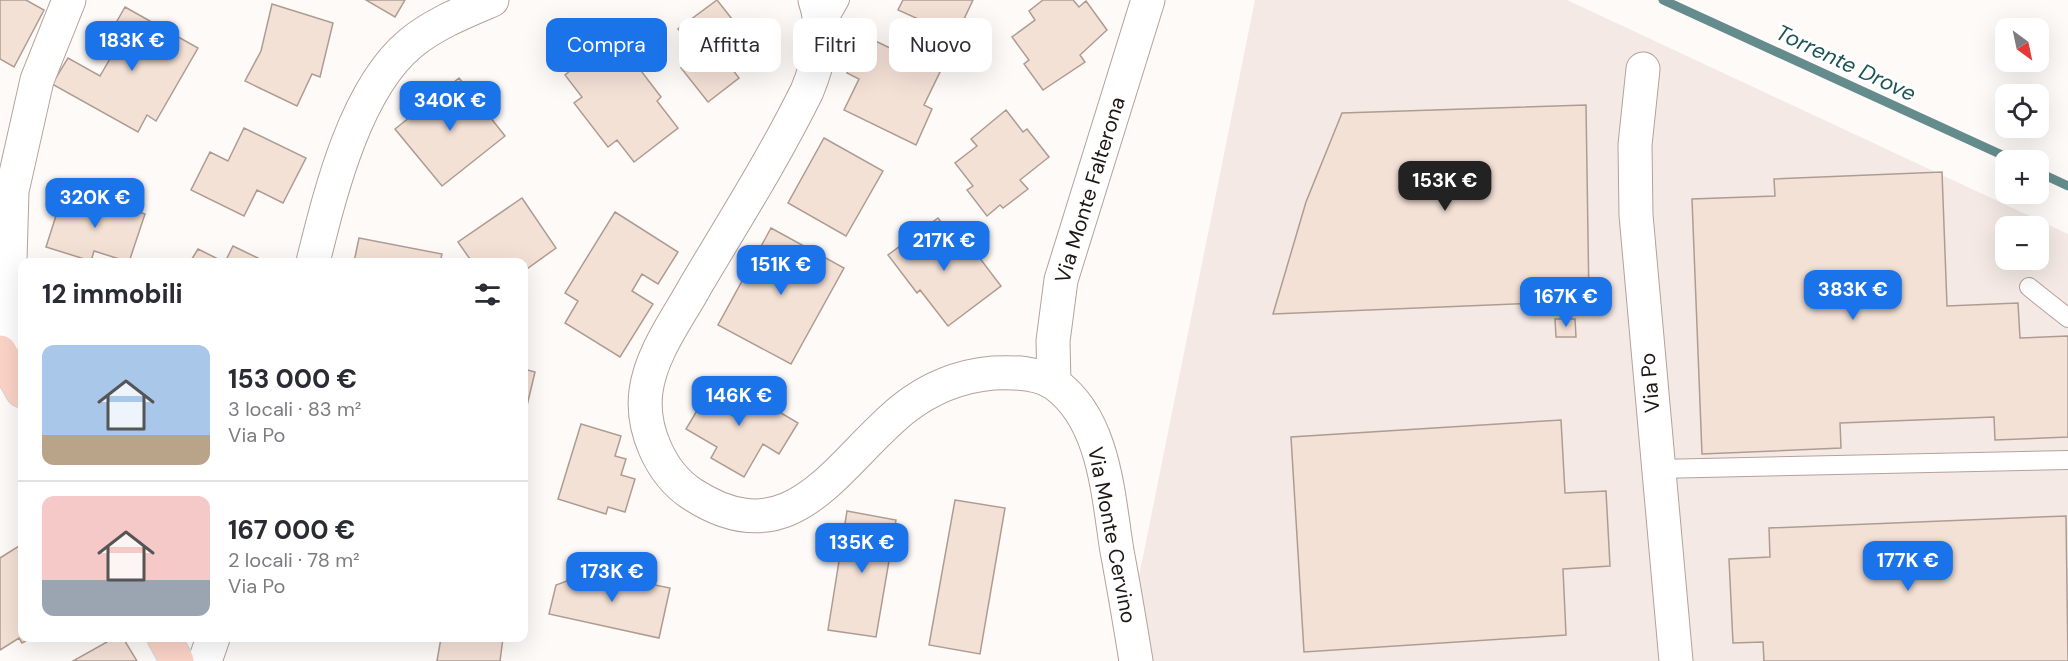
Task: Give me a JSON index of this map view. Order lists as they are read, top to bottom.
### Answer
{
  "streets": {
    "street": ["Via Monte Falterona", "Via Po", "Via Monte Cervino"]
  },
  "crossings": [
    ["Via Monte Falterona", "Via Monte Cervino"]
  ],
  "water": ["Torrente Drove"],
  "north": "bottom right",
  "page": {
    "map_buttons": ["+", "−"],
    "chip": [
      "Compra",
      "Affitta",
      "Filtri",
      "Nuovo"
    ],
    "price": [
      "183K €",
      "340K €",
      "153K €",
      "320K €",
      "217K €",
      "151K €",
      "383K €",
      "167K €",
      "146K €",
      "135K €",
      "177K €",
      "173K €"
    ],
    "heading": "12 immobili",
    "list": [
      {
        "name": "153 000 €",
        "note": "3 locali · 83 m² · Via Po"
      },
      {
        "name": "167 000 €",
        "note": "2 locali · 78 m² · Via Po"
      }
    ]
  }
}
